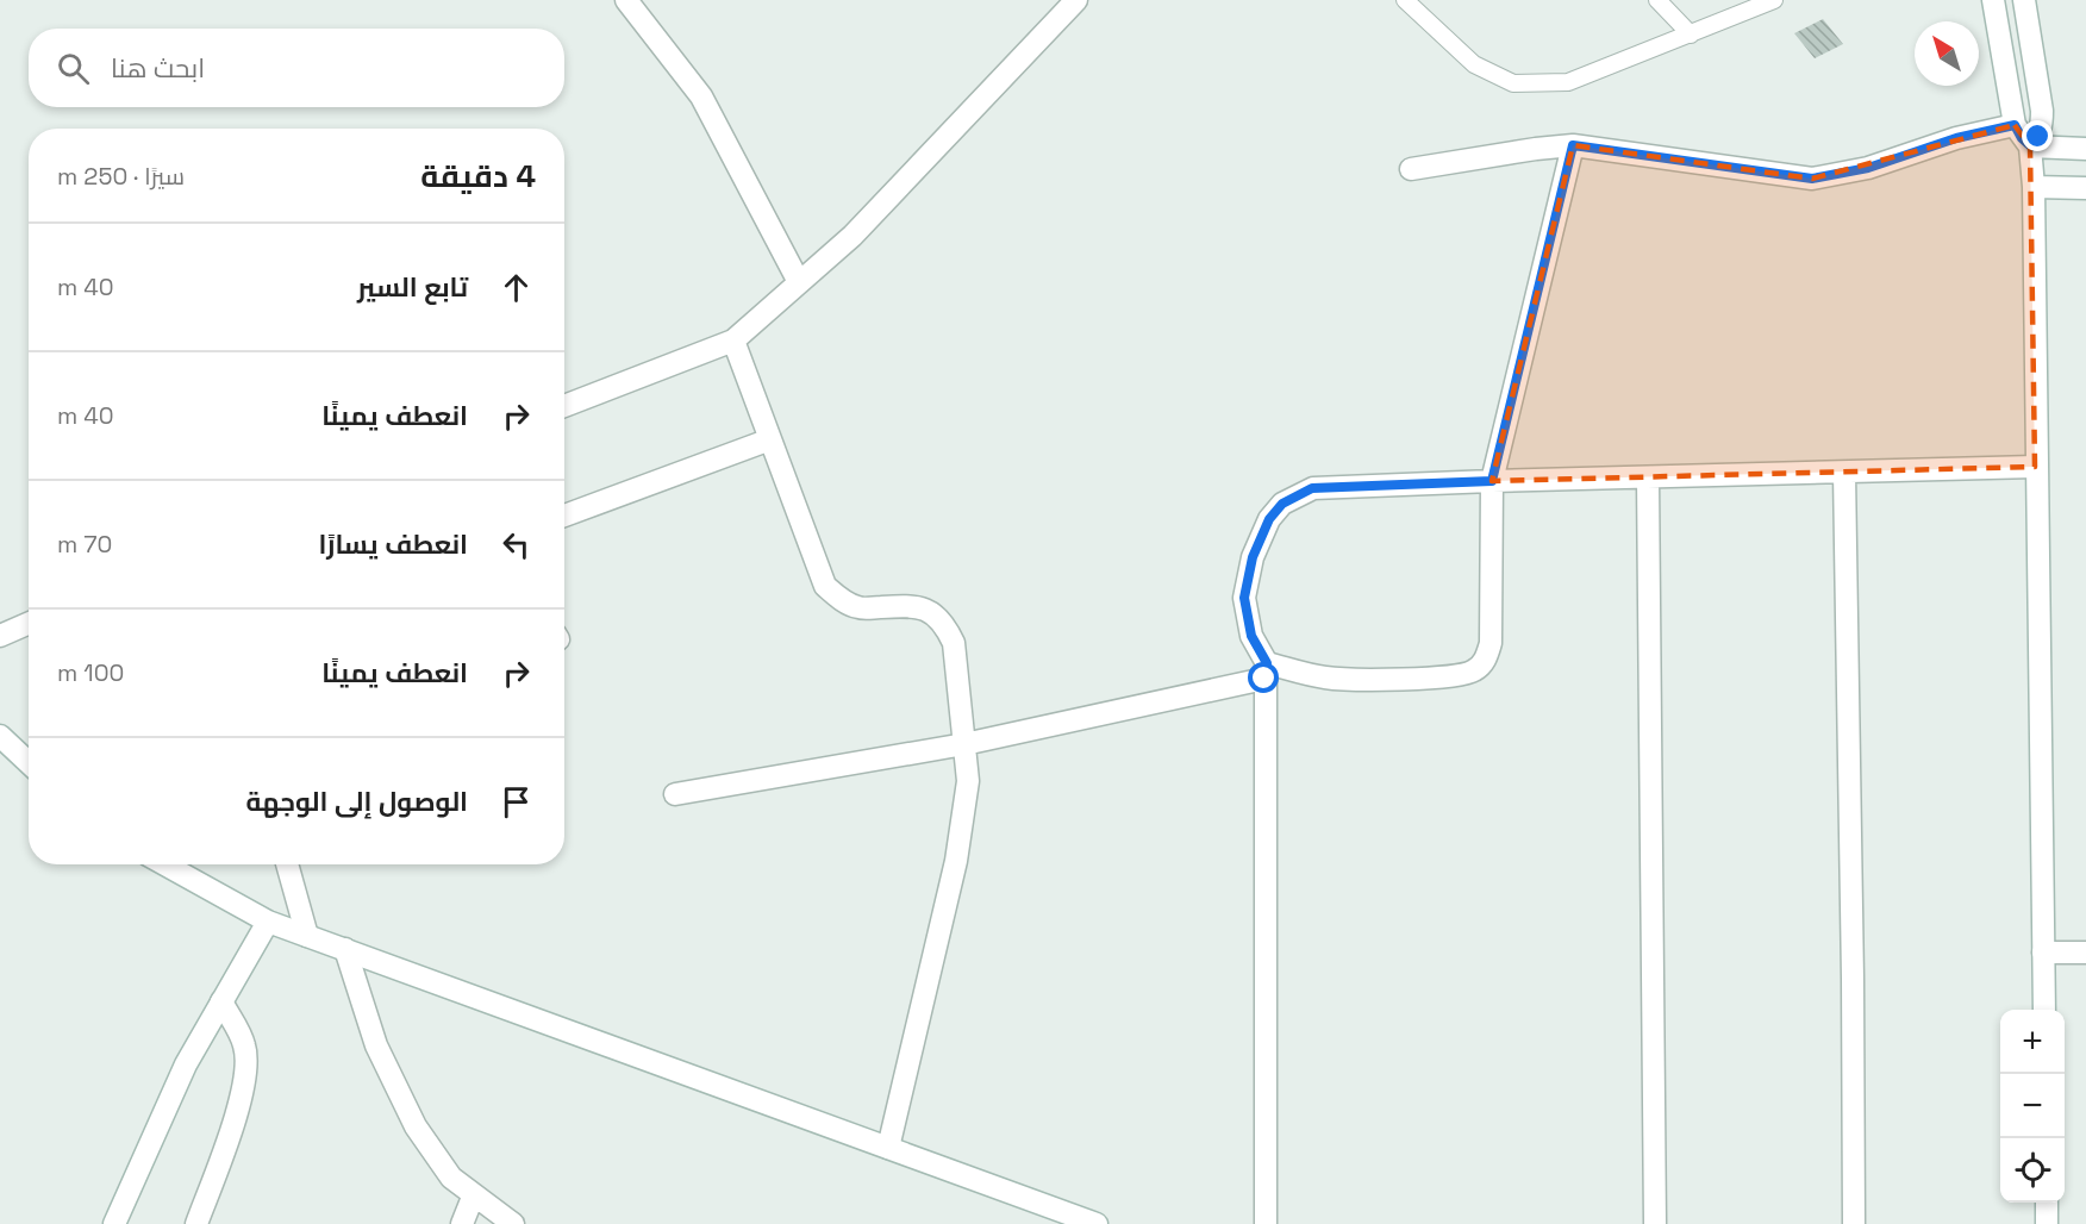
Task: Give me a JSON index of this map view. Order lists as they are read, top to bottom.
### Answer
{
  "north": "top left",
  "page": {
    "search": "ابحث هنا",
    "heading": ["4 دقيقة", "سيرًا · 250 m"],
    "list": [
      ["تابع السير", "40 m"],
      ["انعطف يمينًا", "40 m"],
      ["انعطف يسارًا", "70 m"],
      ["انعطف يمينًا", "100 m"],
      "الوصول إلى الوجهة"
    ],
    "map_buttons": ["+", "−"]
  }
}
